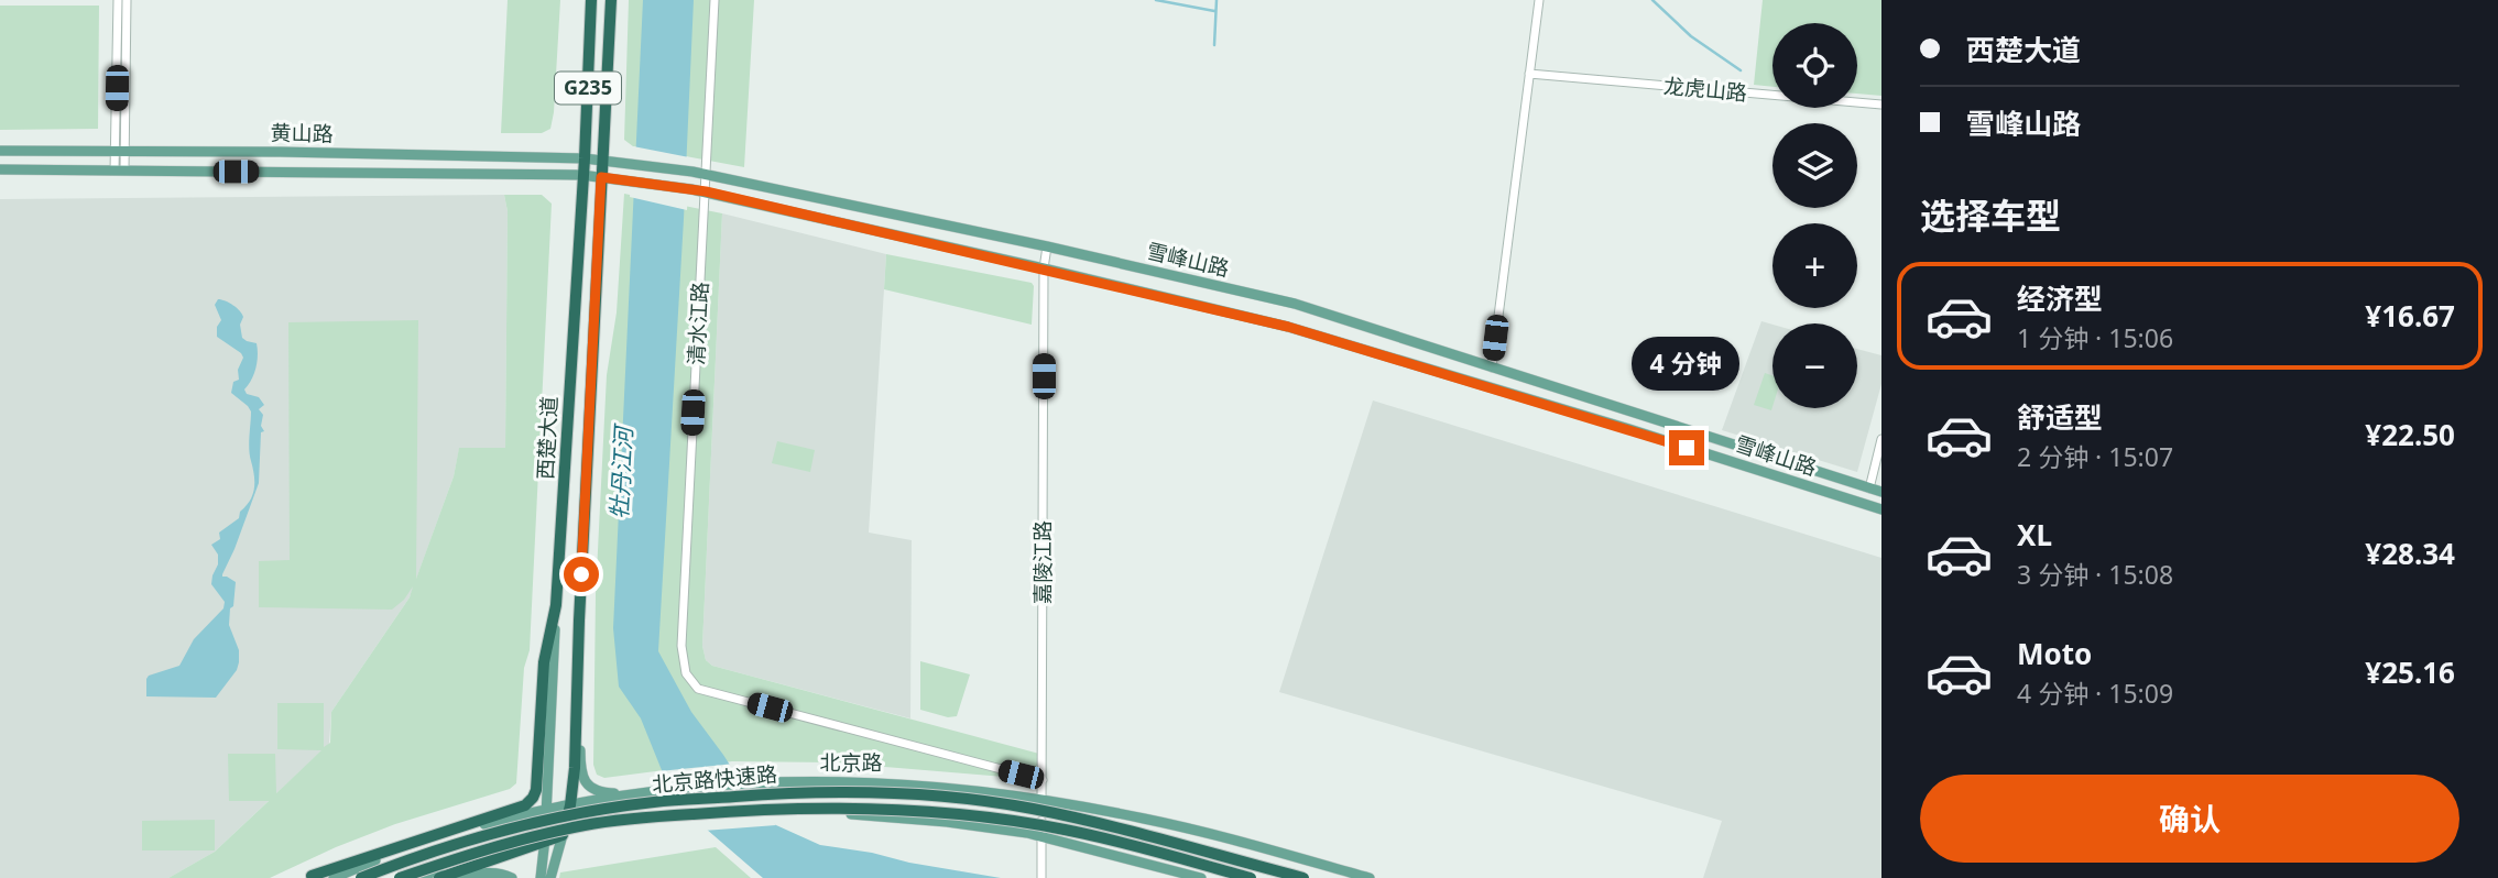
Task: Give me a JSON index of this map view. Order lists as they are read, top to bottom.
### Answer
{
  "streets": {
    "highway": ["G235", "西楚大道", "北京路快速路"],
    "main road": ["黄山路", "雪峰山路", "北京路"],
    "street": ["龙虎山路", "清水江路", "嘉陵江路"]
  },
  "crossings": [
    ["G235", "黄山路"],
    ["G235", "雪峰山路"],
    ["G235", "西楚大道"],
    ["黄山路", "雪峰山路"],
    ["黄山路", "西楚大道"],
    ["雪峰山路", "清水江路"],
    ["雪峰山路", "西楚大道"],
    ["雪峰山路", "嘉陵江路"],
    ["清水江路", "嘉陵江路"],
    ["西楚大道", "北京路"],
    ["嘉陵江路", "北京路"]
  ],
  "water": ["牡丹江河"],
  "page": {
    "banner": ["西楚大道", "雪峰山路"],
    "map_buttons": ["+", "−"],
    "heading": "选择车型",
    "list": [
      {
        "name": "经济型",
        "note": "1 分钟 · 15:06",
        "value": "¥16.67"
      },
      {
        "name": "舒适型",
        "note": "2 分钟 · 15:07",
        "value": "¥22.50"
      },
      {
        "name": "XL",
        "note": "3 分钟 · 15:08",
        "value": "¥28.34"
      },
      {
        "name": "Moto",
        "note": "4 分钟 · 15:09",
        "value": "¥25.16"
      }
    ],
    "bubble": "4 分钟",
    "buttons": "确认"
  }
}
